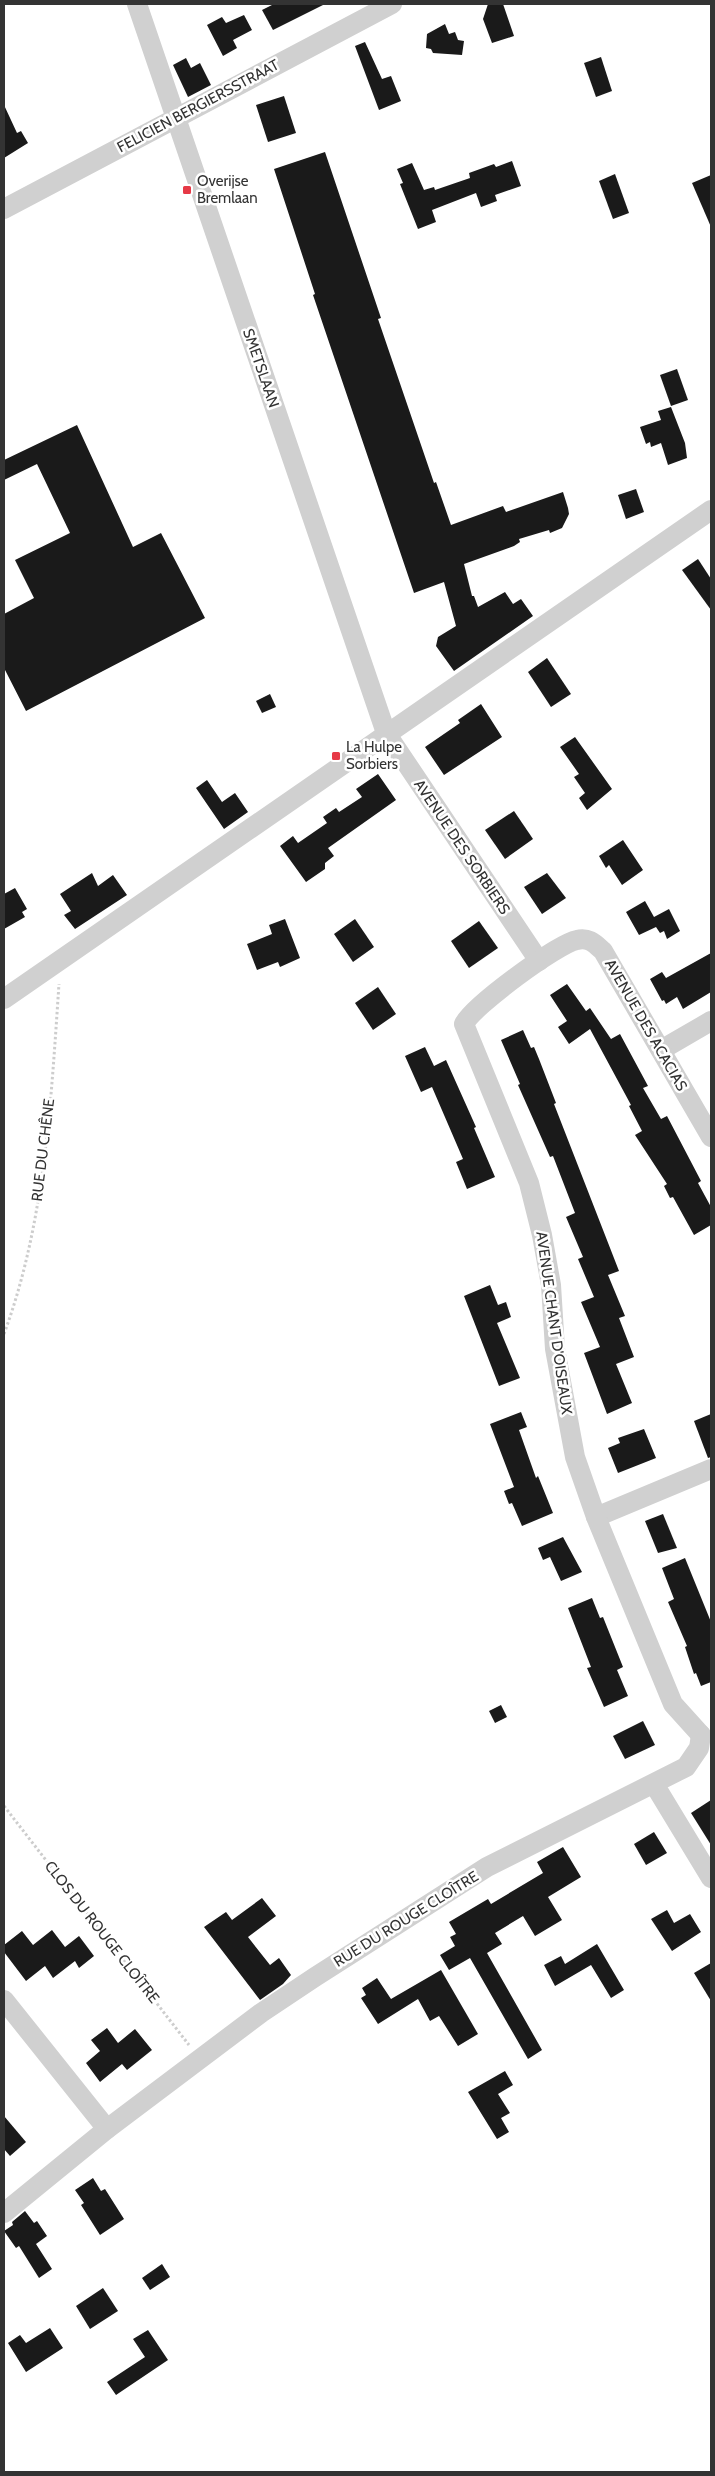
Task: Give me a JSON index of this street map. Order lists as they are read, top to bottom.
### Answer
{
  "streets": {
    "street": [
      "FELICIEN BERGIERSSTRAAT",
      "SMETSLAAN",
      "AVENUE DES SORBIERS",
      "AVENUE DES ACACIAS",
      "AVENUE CHANT D'OISEAUX",
      "RUE DU ROUGE CLOÎTRE"
    ],
    "path": ["RUE DU CHÊNE", "CLOS DU ROUGE CLOÎTRE"]
  },
  "crossings": [
    ["FELICIEN BERGIERSSTRAAT", "SMETSLAAN"],
    ["SMETSLAAN", "AVENUE DES SORBIERS"],
    ["AVENUE DES SORBIERS", "AVENUE DES ACACIAS"],
    ["AVENUE DES SORBIERS", "AVENUE CHANT D'OISEAUX"],
    ["AVENUE DES ACACIAS", "AVENUE CHANT D'OISEAUX"],
    ["AVENUE CHANT D'OISEAUX", "RUE DU ROUGE CLOÎTRE"],
    ["RUE DU ROUGE CLOÎTRE", "CLOS DU ROUGE CLOÎTRE"]
  ],
  "places": {
    "transit": ["Overijse Bremlaan", "La Hulpe Sorbiers"]
  }
}
